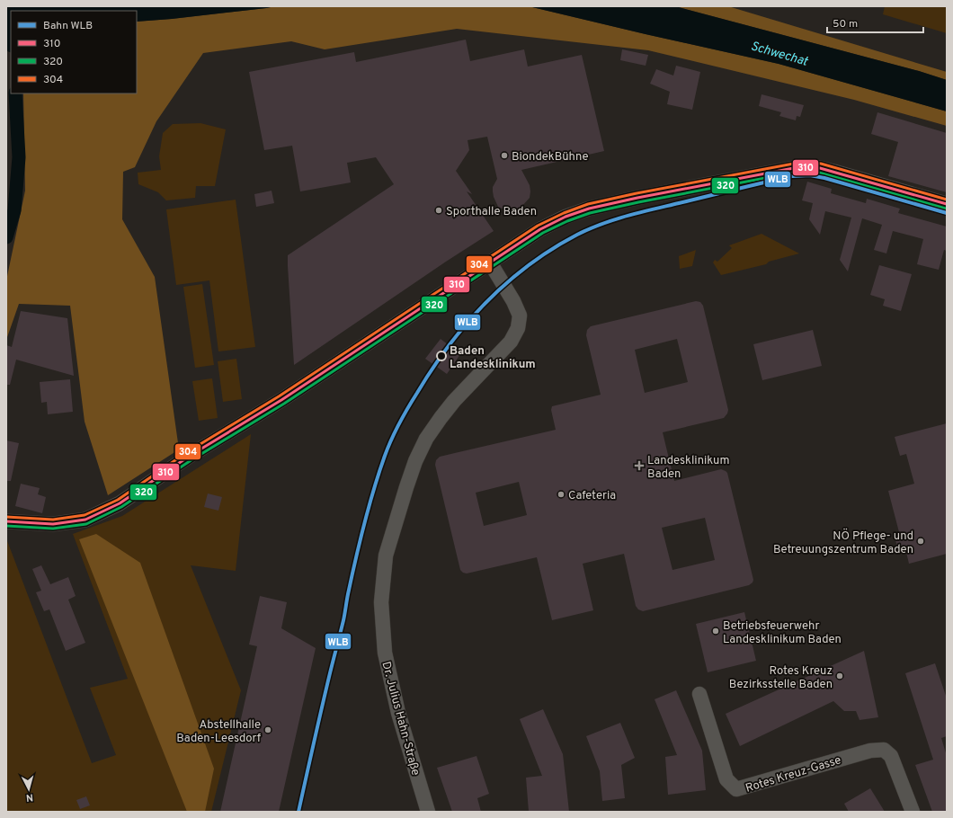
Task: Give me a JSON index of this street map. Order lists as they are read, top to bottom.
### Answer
{
  "streets": {
    "street": ["Dr. Julius Hahn-Straße", "Rotes Kreuz-Gasse"]
  },
  "water": ["Schwechat"],
  "places": {
    "other": [
      "BiondekBühne",
      "Sporthalle Baden",
      "Baden Landesklinikum",
      "Cafeteria",
      "NÖ Pflege- und Betreuungszentrum Baden",
      "Betriebsfeuerwehr Landesklinikum Baden",
      "Rotes Kreuz Bezirksstelle Baden",
      "Abstellhalle Baden-Leesdorf"
    ],
    "health": ["Landesklinikum Baden"]
  },
  "lines": [
    "transit line 304",
    "transit line 310",
    "transit line 320",
    "rail line WLB"
  ],
  "legend": [
    "Bahn WLB",
    "310",
    "320",
    "304"
  ],
  "scale_bar": "50 m",
  "north": "bottom"
}
